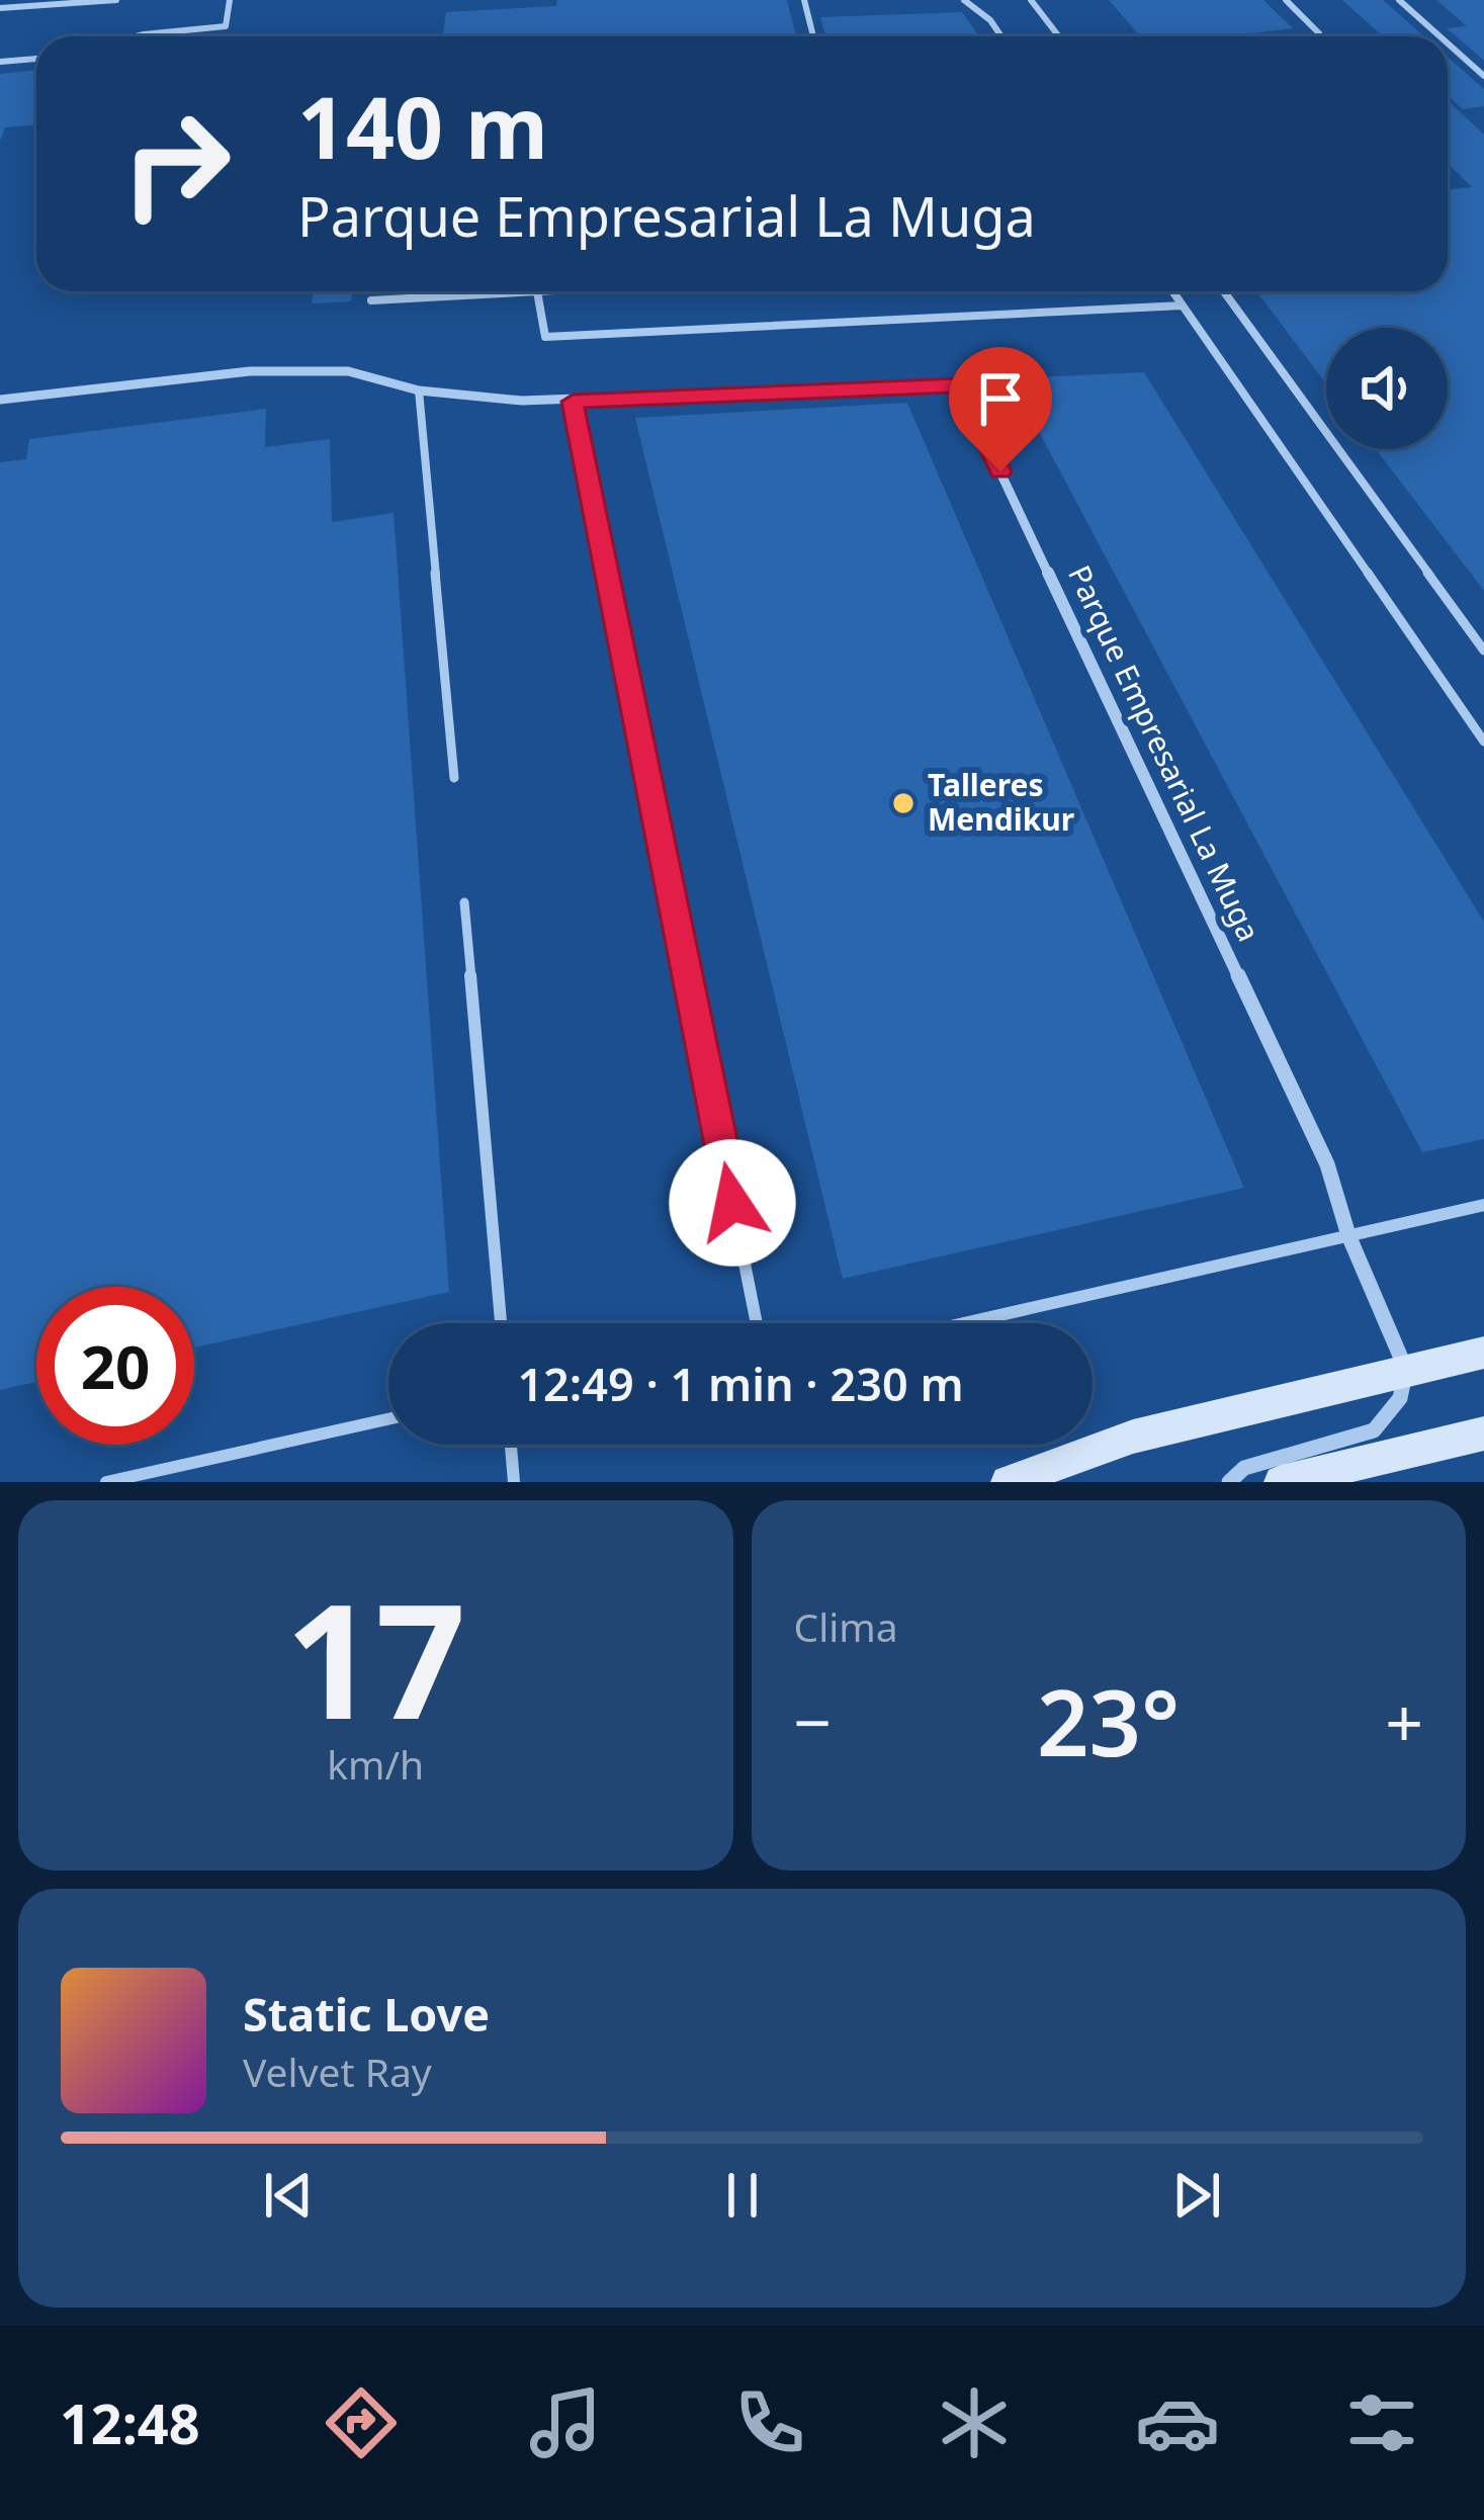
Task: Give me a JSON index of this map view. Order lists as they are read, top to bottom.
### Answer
{
  "streets": {
    "street": ["Parque Empresarial La Muga"]
  },
  "places": ["Talleres Mendikur"],
  "page": {
    "turn": ["140 m", "Parque Empresarial La Muga"],
    "limit": "20",
    "trip": "12:49 · 1 min · 230 m",
    "tile": [
      ["17", "km/h"],
      "Clima"
    ],
    "heat": ["−", "23°", "+"],
    "song": ["Static Love", "Velvet Ray"],
    "tabs": "12:48"
  }
}
